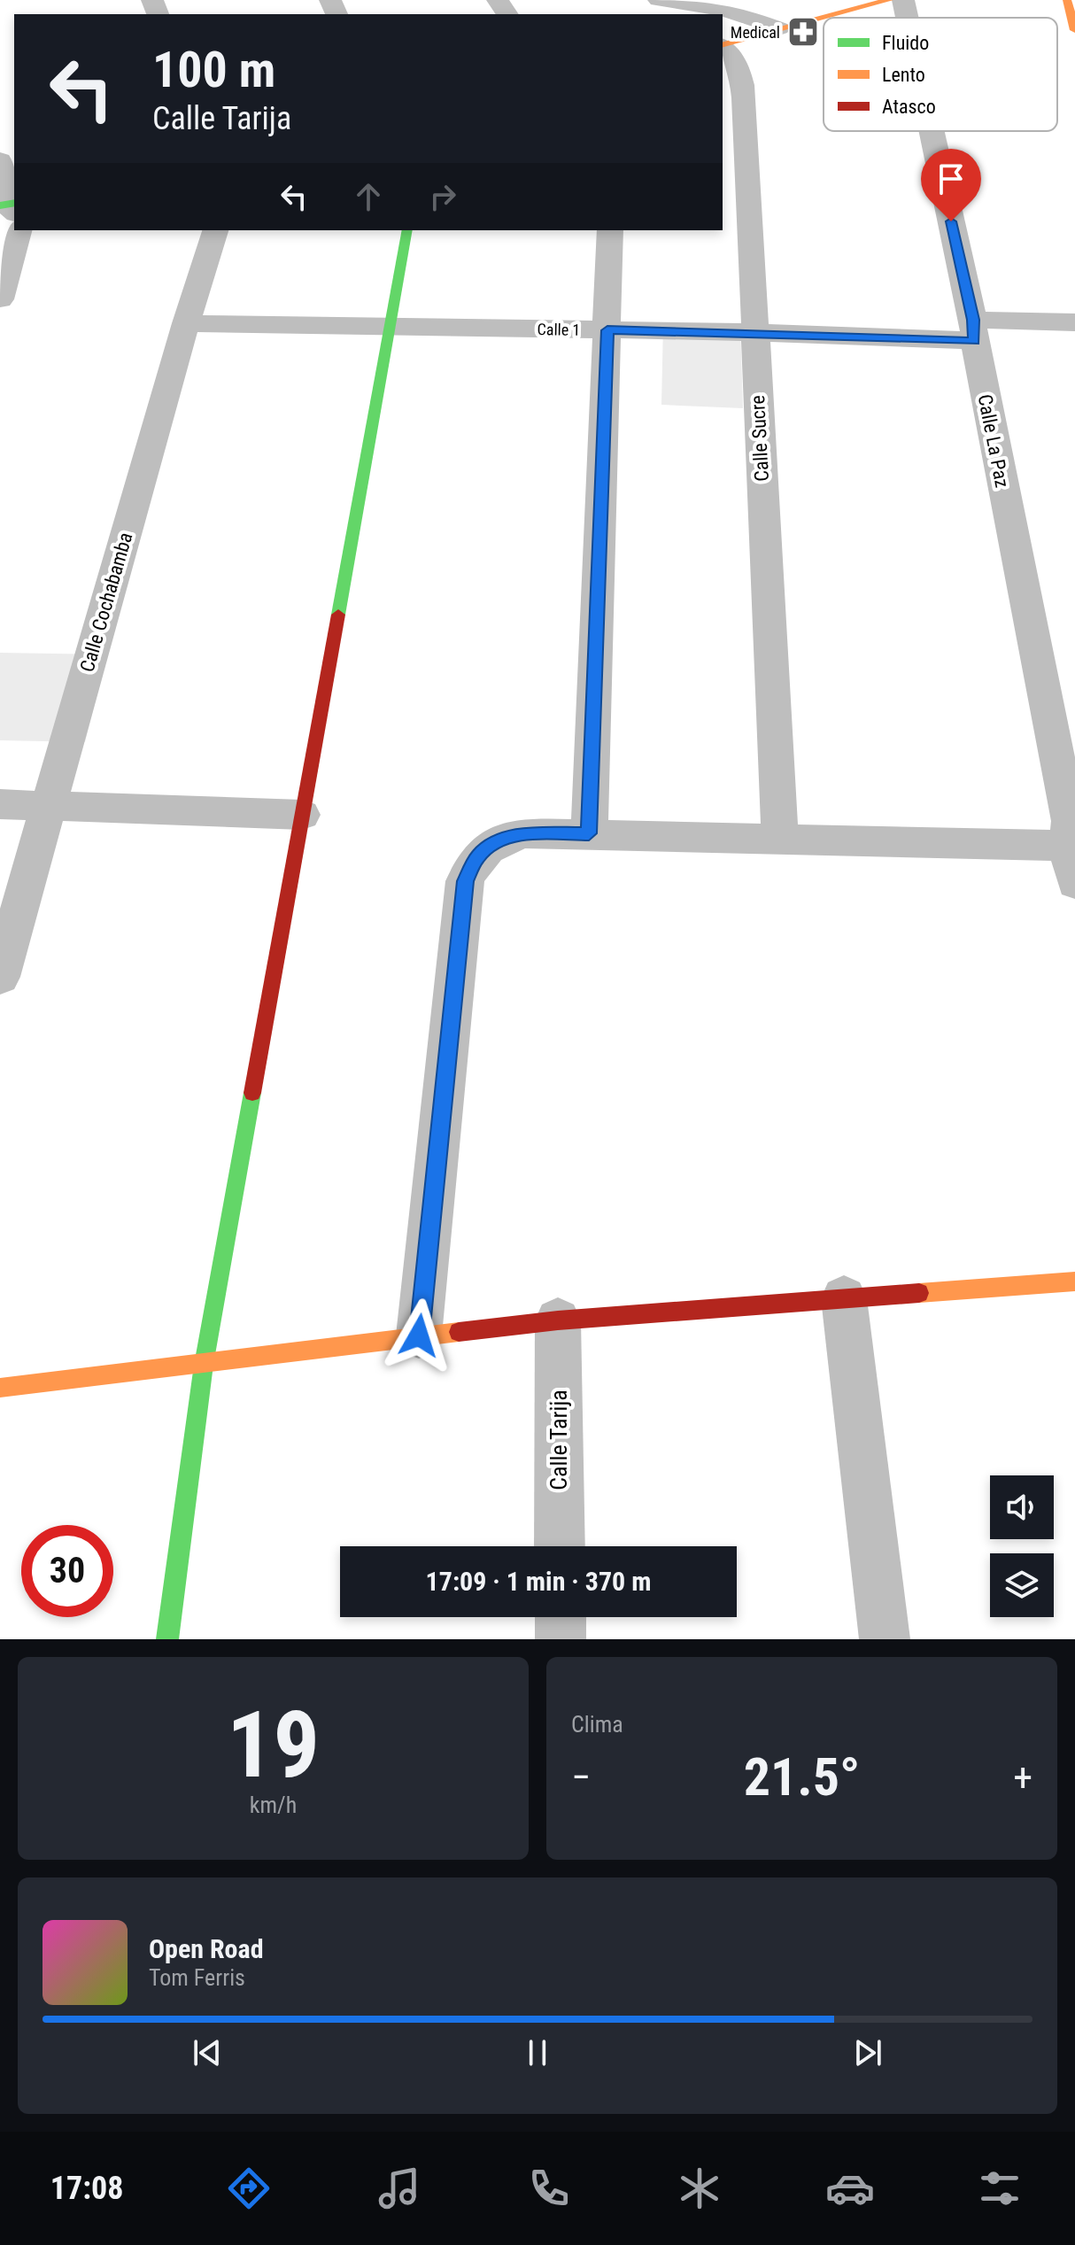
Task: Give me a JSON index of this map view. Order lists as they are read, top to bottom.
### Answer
{
  "streets": {
    "street": [
      "Calle 1",
      "Calle Sucre",
      "Calle La Paz",
      "Calle Cochabamba",
      "Calle Tarija"
    ]
  },
  "crossings": [
    ["Calle 1", "Calle Sucre"],
    ["Calle 1", "Calle La Paz"],
    ["Calle 1", "Calle Cochabamba"]
  ],
  "places": {
    "pharmacy": ["Medical"]
  },
  "legend": ["Fluido", "Lento", "Atasco"],
  "page": {
    "turn": ["100 m", "Calle Tarija"],
    "limit": "30",
    "trip": "17:09 · 1 min · 370 m",
    "tile": [
      ["19", "km/h"],
      "Clima"
    ],
    "heat": ["−", "21.5°", "+"],
    "song": ["Open Road", "Tom Ferris"],
    "tabs": "17:08"
  }
}
